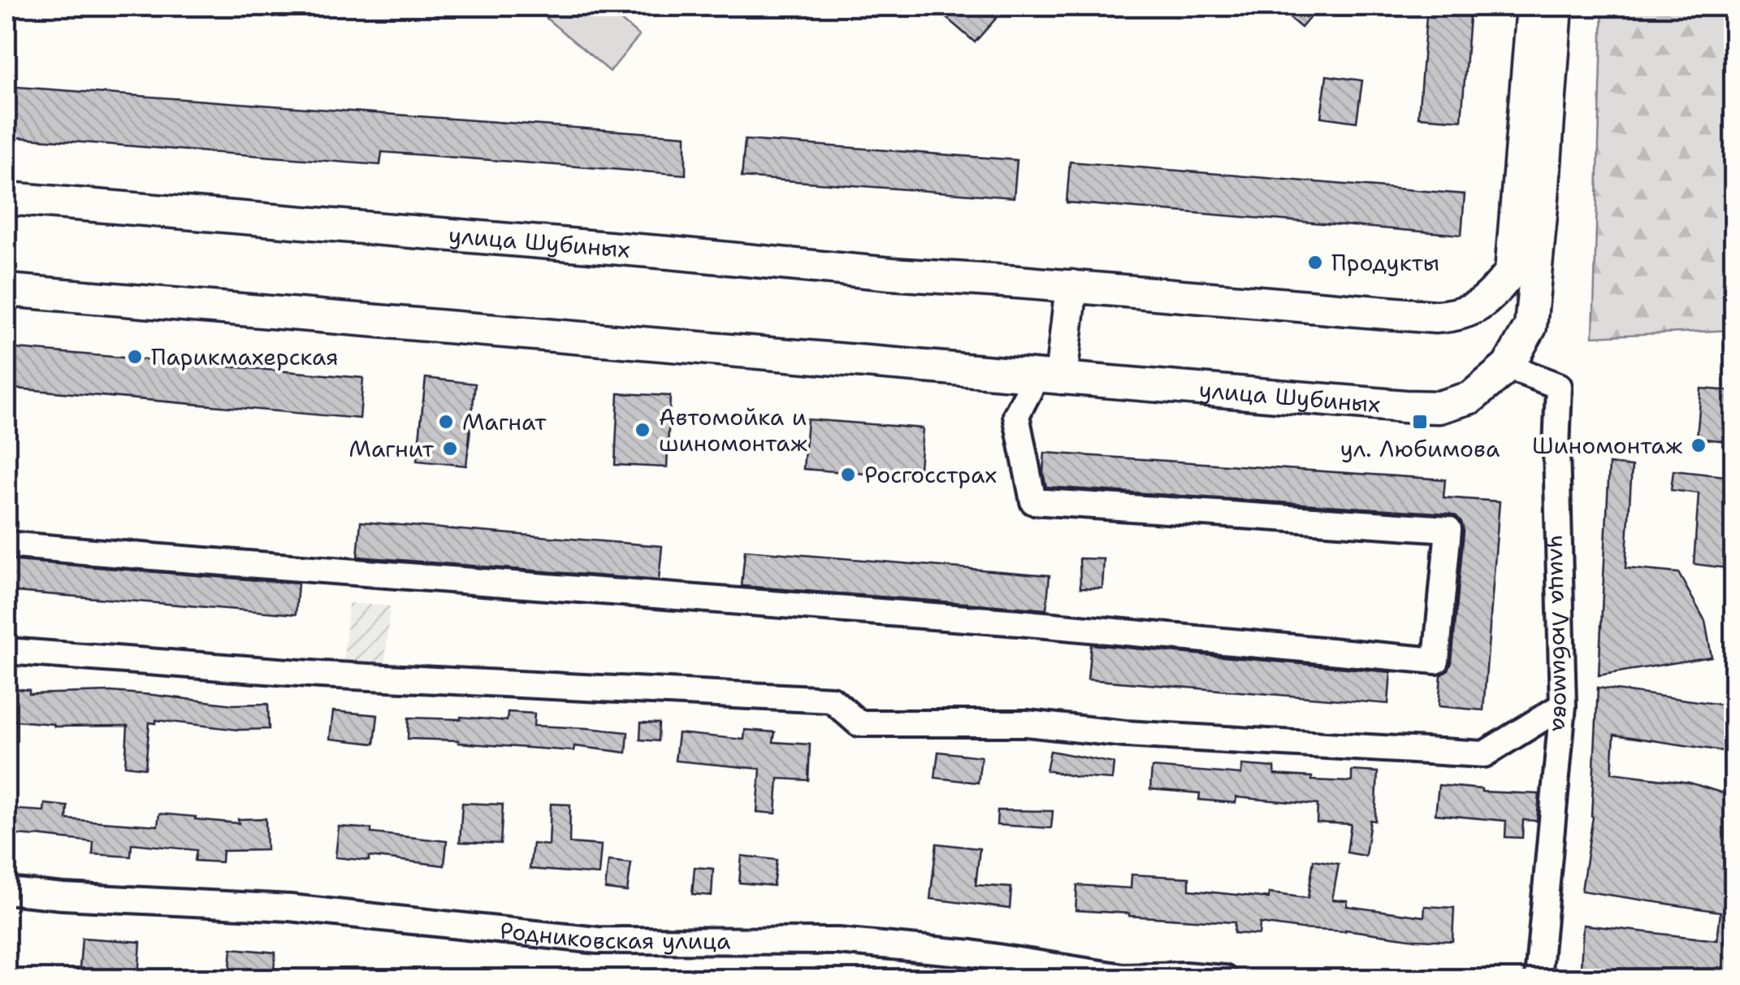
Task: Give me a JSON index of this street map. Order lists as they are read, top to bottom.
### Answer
{
  "streets": {
    "main road": ["улица Шубиных"],
    "street": ["улица Любимова", "Родниковская улица"]
  },
  "crossings": [
    ["улица Шубиных", "улица Любимова"]
  ],
  "places": {
    "other": [
      "Продукты",
      "Парикмахерская",
      "Магнат",
      "Автомойка и шиномонтаж",
      "Шиномонтаж",
      "Магнит",
      "Росгосстрах"
    ],
    "transit": ["ул. Любимова"]
  }
}
